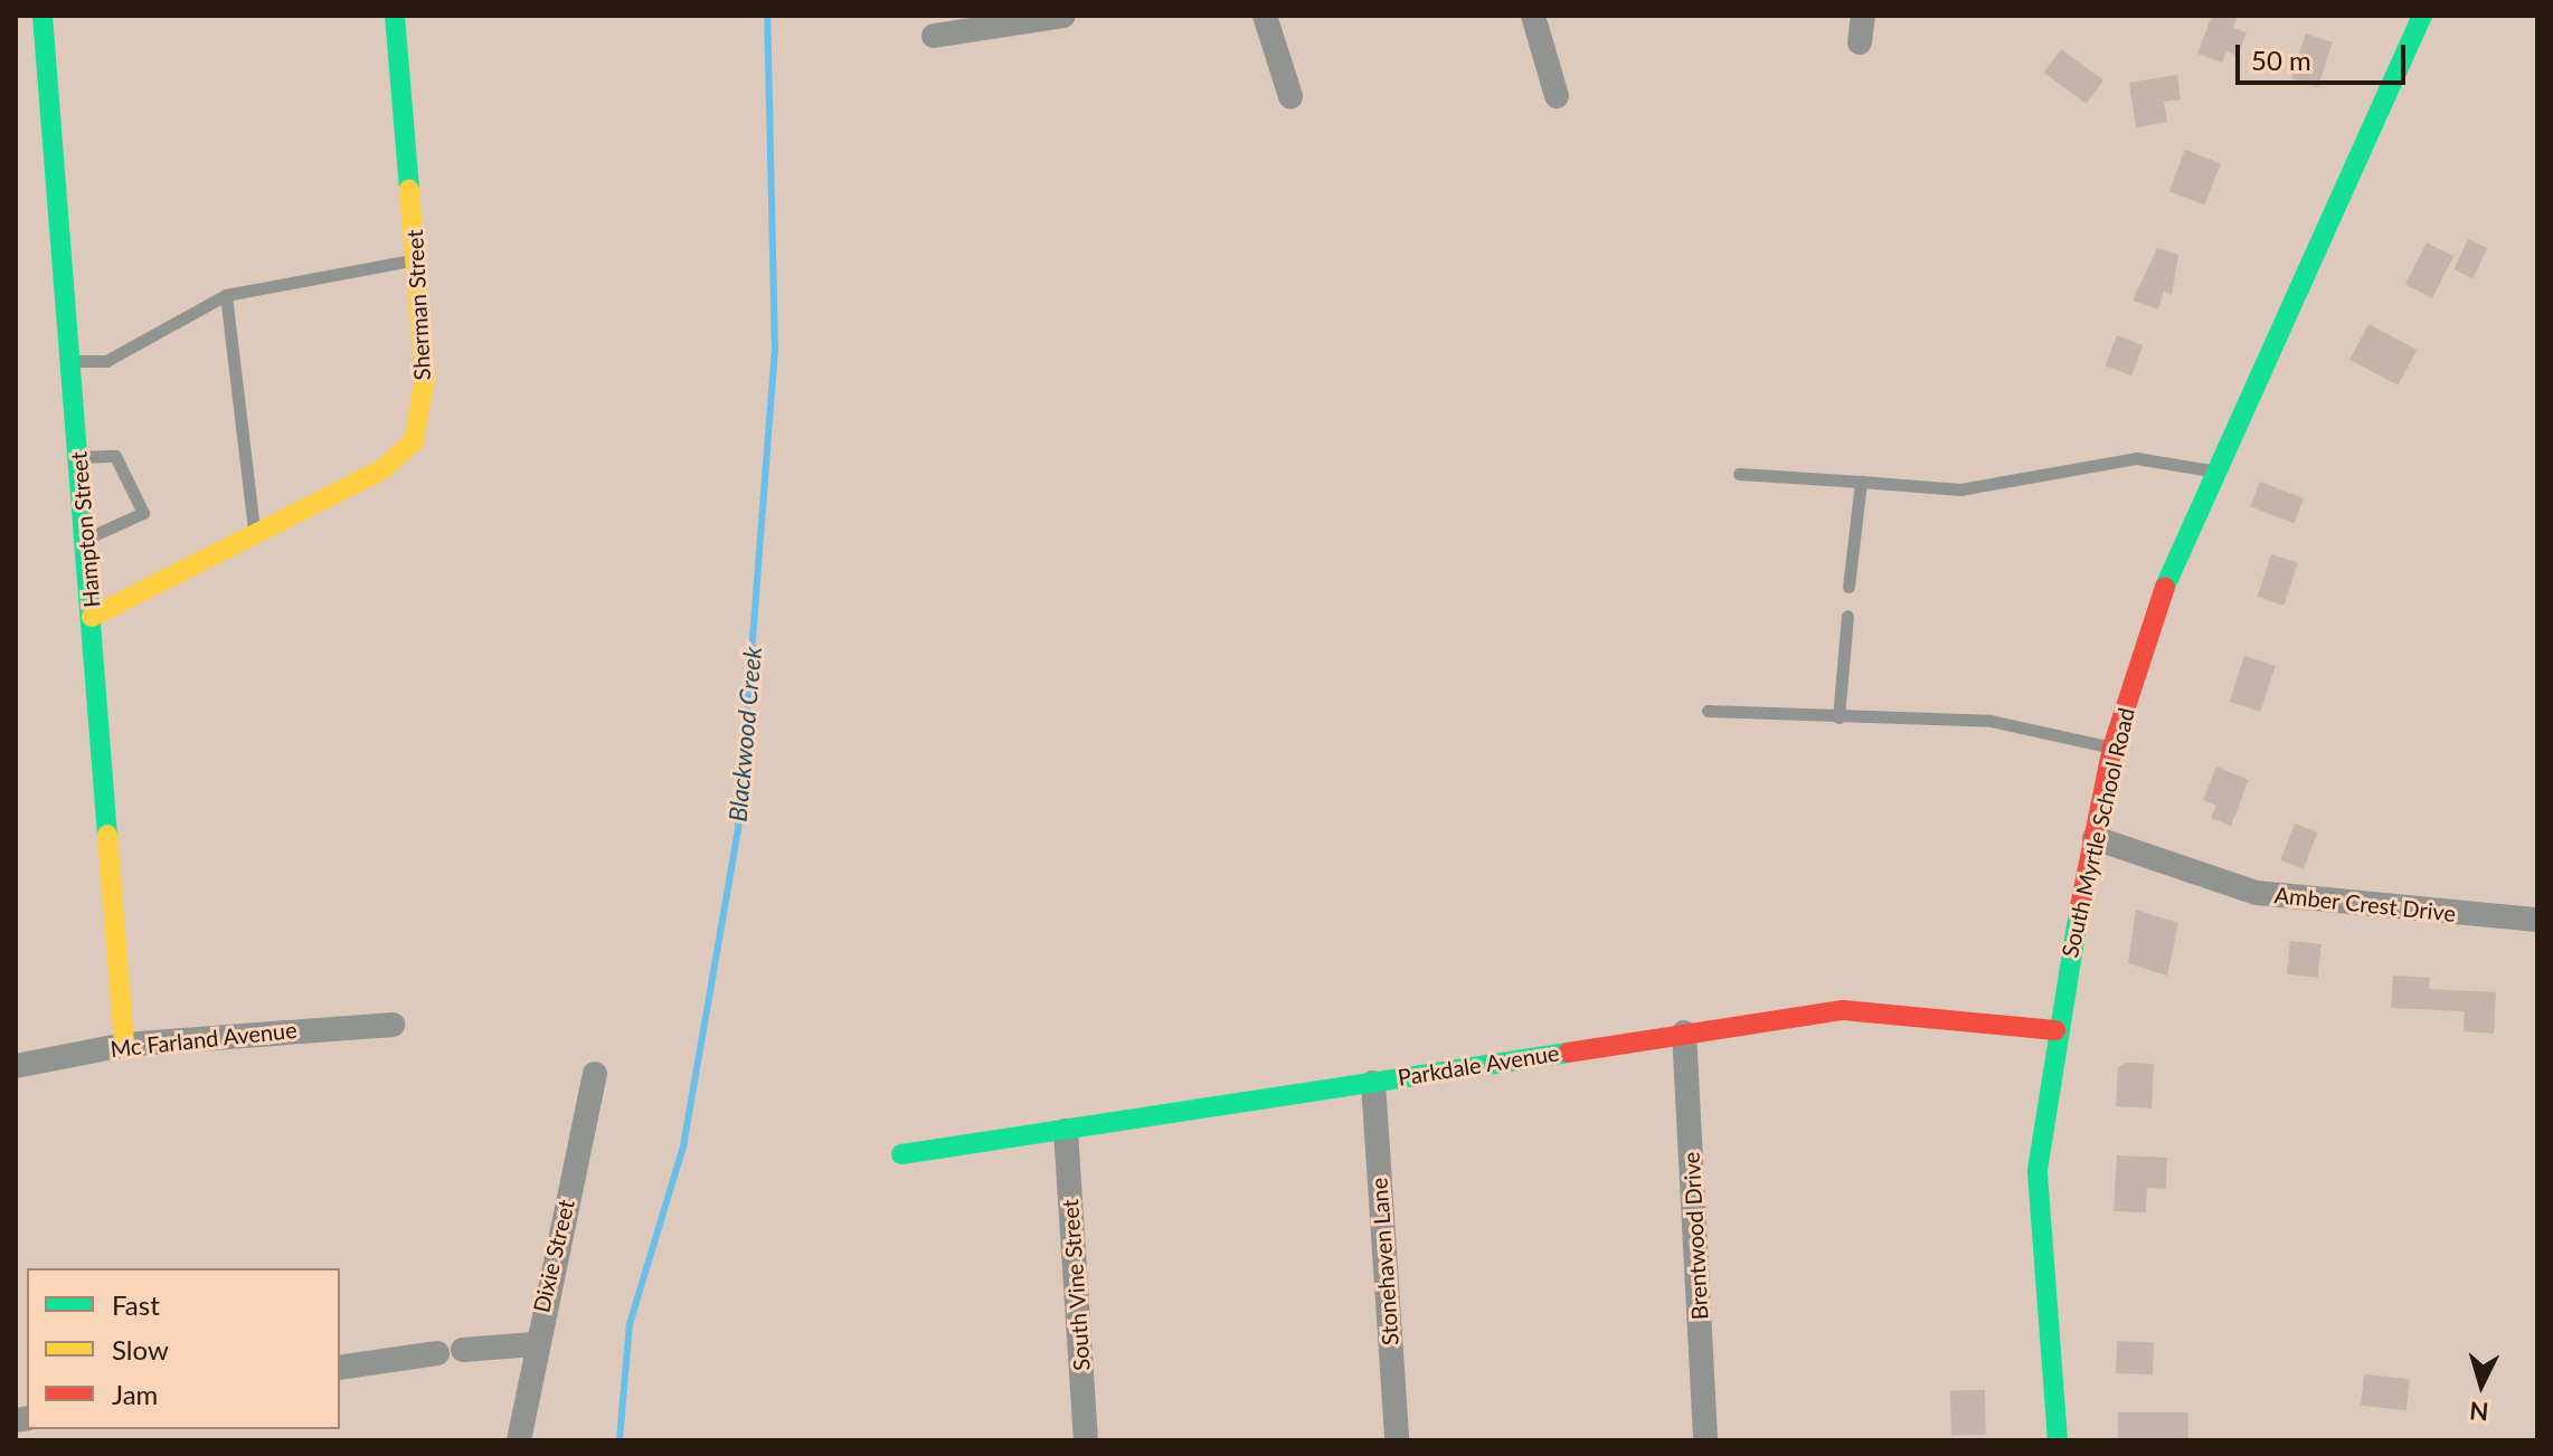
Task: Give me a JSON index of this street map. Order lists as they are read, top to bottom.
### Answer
{
  "streets": {
    "street": [
      "Sherman Street",
      "Hampton Street",
      "South Myrtle School Road",
      "Amber Crest Drive",
      "Mc Farland Avenue",
      "Parkdale Avenue",
      "Brentwood Drive",
      "Dixie Street",
      "Stonehaven Lane",
      "South Vine Street"
    ]
  },
  "crossings": [
    ["Sherman Street", "Hampton Street"],
    ["Hampton Street", "Mc Farland Avenue"],
    ["South Myrtle School Road", "Amber Crest Drive"],
    ["South Myrtle School Road", "Parkdale Avenue"],
    ["Parkdale Avenue", "Brentwood Drive"],
    ["Parkdale Avenue", "Stonehaven Lane"],
    ["Parkdale Avenue", "South Vine Street"]
  ],
  "water": ["Blackwood Creek"],
  "legend": ["Fast", "Slow", "Jam"],
  "scale_bar": "50 m",
  "north": "bottom"
}
